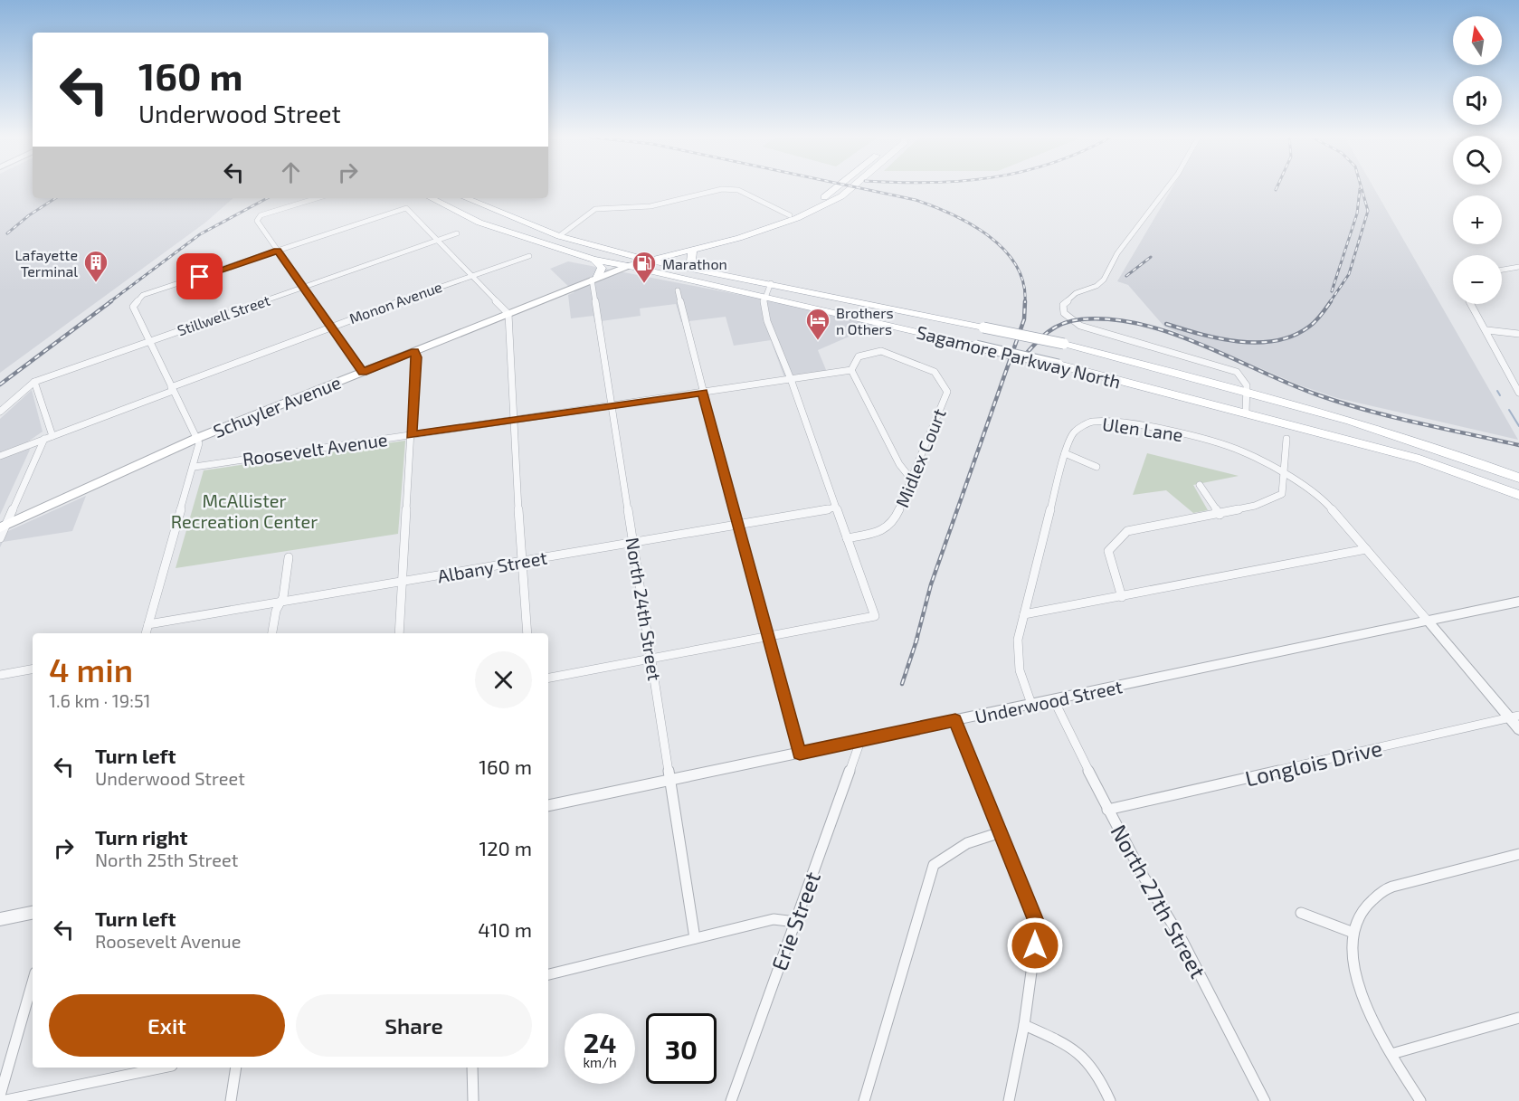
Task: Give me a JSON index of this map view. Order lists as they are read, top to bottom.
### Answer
{
  "streets": {
    "main road": ["Sagamore Parkway North", "Schuyler Avenue"],
    "street": [
      "Monon Avenue",
      "Stillwell Street",
      "Ulen Lane",
      "Roosevelt Avenue",
      "Midlex Court",
      "Albany Street",
      "North 24th Street",
      "Underwood Street",
      "Longlois Drive",
      "North 27th Street",
      "Erie Street"
    ]
  },
  "crossings": [
    ["Sagamore Parkway North", "Schuyler Avenue"],
    ["Schuyler Avenue", "North 24th Street"],
    ["Ulen Lane", "Underwood Street"],
    ["Roosevelt Avenue", "North 24th Street"],
    ["Albany Street", "North 24th Street"],
    ["North 24th Street", "Underwood Street"],
    ["Underwood Street", "North 27th Street"],
    ["Underwood Street", "Erie Street"],
    ["Longlois Drive", "North 27th Street"]
  ],
  "parks": ["McAllister Recreation Center"],
  "places": {
    "building": ["Lafayette Terminal"],
    "fuel station": ["Marathon"],
    "hotel": ["Brothers n Others"]
  },
  "north": "top",
  "page": {
    "map_buttons": ["+", "−"],
    "turn": ["160 m", "Underwood Street"],
    "heading": ["4 min", "1.6 km · 19:51"],
    "list": [
      {
        "name": "Turn left",
        "note": "Underwood Street",
        "value": "160 m"
      },
      {
        "name": "Turn right",
        "note": "North 25th Street",
        "value": "120 m"
      },
      {
        "name": "Turn left",
        "note": "Roosevelt Avenue",
        "value": "410 m"
      }
    ],
    "buttons": ["Exit", "Share"],
    "speed": "24 km/h",
    "limit": "30"
  }
}
